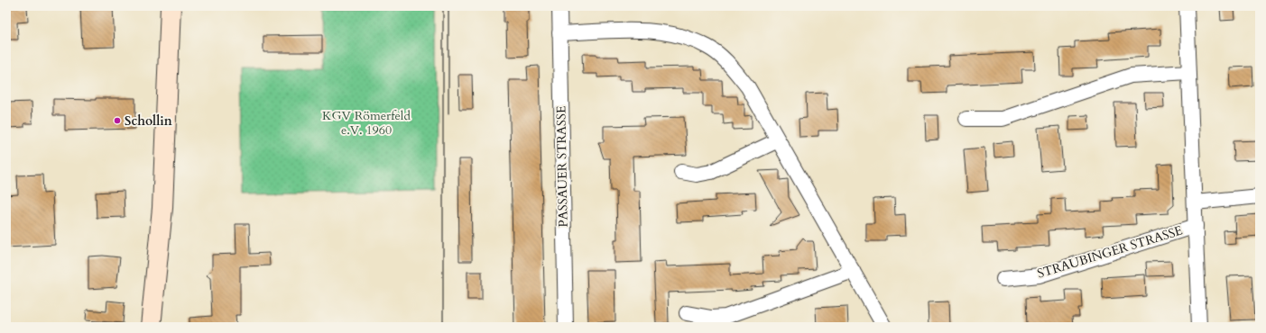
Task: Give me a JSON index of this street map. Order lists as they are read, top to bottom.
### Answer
{
  "streets": {
    "street": ["PASSAUER STRASSE", "STRAUBINGER STRASSE"]
  },
  "parks": ["KGV Römerfeld e.V. 1960"],
  "places": ["Schollin"]
}
